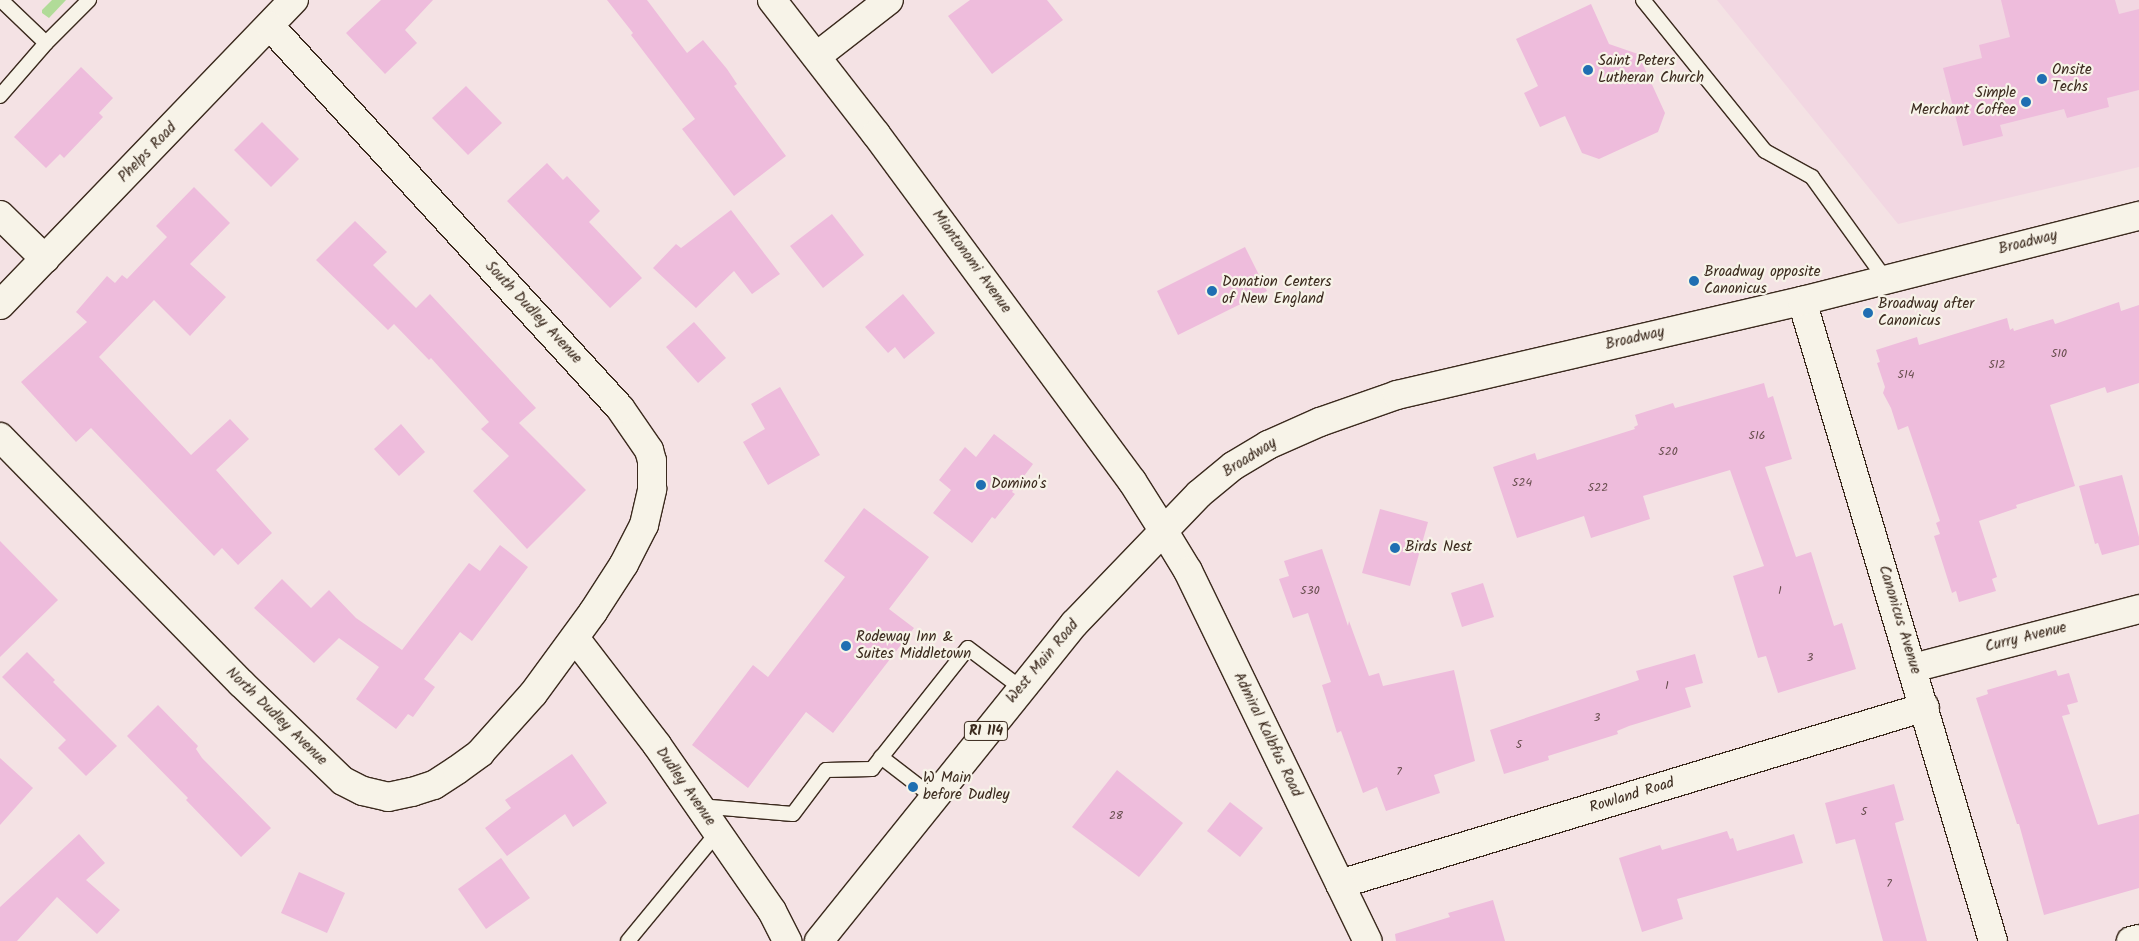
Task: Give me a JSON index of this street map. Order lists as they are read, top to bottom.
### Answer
{
  "streets": {
    "street": [
      "Phelps Road",
      "Broadway",
      "Miantonomi Avenue",
      "South Dudley Avenue",
      "Canonicus Avenue",
      "Curry Avenue",
      "West Main Road",
      "North Dudley Avenue",
      "RI 114",
      "Admiral Kalbfus Road",
      "Dudley Avenue",
      "Rowland Road"
    ]
  },
  "crossings": [
    ["Phelps Road", "South Dudley Avenue"],
    ["Broadway", "Miantonomi Avenue"],
    ["Broadway", "Canonicus Avenue"],
    ["Broadway", "West Main Road"],
    ["Broadway", "Admiral Kalbfus Road"],
    ["Miantonomi Avenue", "West Main Road"],
    ["Miantonomi Avenue", "Admiral Kalbfus Road"],
    ["South Dudley Avenue", "North Dudley Avenue"],
    ["South Dudley Avenue", "Dudley Avenue"],
    ["Canonicus Avenue", "Curry Avenue"],
    ["Canonicus Avenue", "Rowland Road"],
    ["West Main Road", "Admiral Kalbfus Road"],
    ["North Dudley Avenue", "Dudley Avenue"],
    ["Admiral Kalbfus Road", "Rowland Road"]
  ],
  "places": [
    "Saint Peters Lutheran Church",
    "Onsite Techs",
    "Simple Merchant Coffee",
    "Broadway opposite Canonicus",
    "Donation Centers of New England",
    "Broadway after Canonicus",
    "Domino's",
    "Birds Nest",
    "Rodeway Inn & Suites Middletown",
    "W Main before Dudley"
  ],
  "house_numbers": [
    "510",
    "512",
    "514",
    "516",
    "520",
    "524",
    "522",
    "530",
    "1",
    "3",
    "1",
    "3",
    "5",
    "7",
    "5",
    "28",
    "7"
  ]
}
